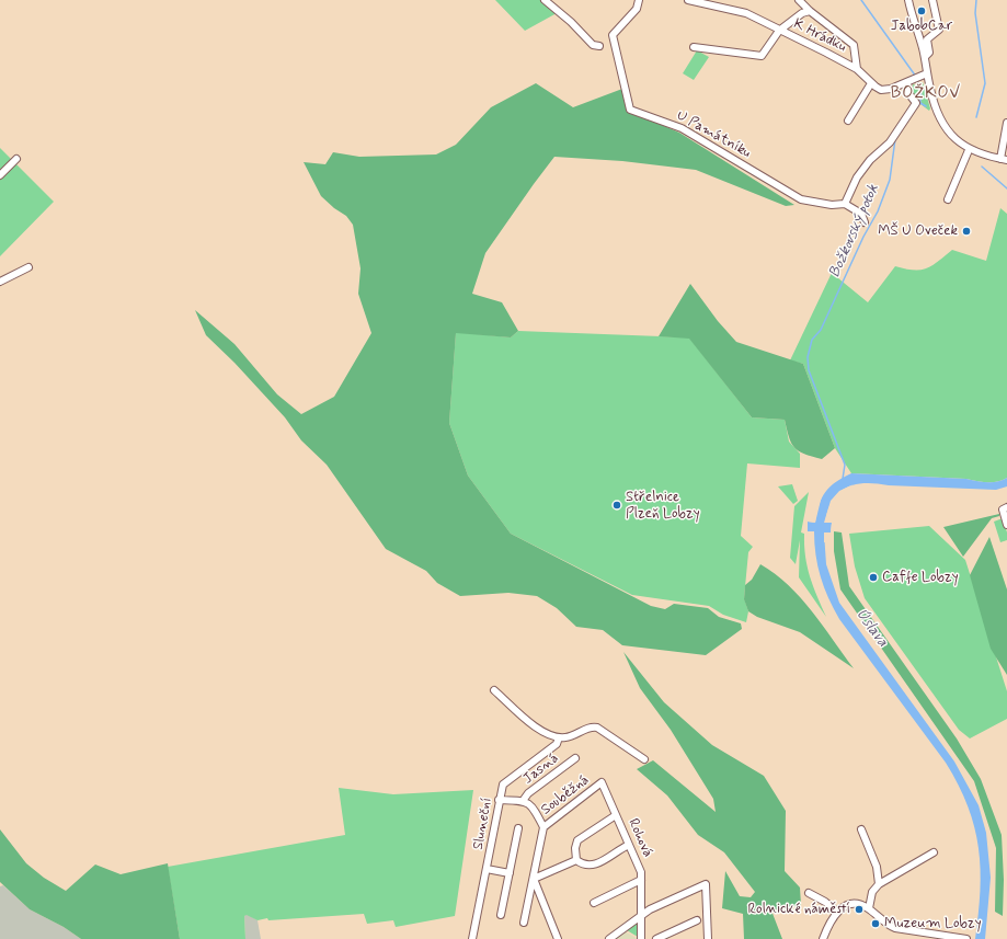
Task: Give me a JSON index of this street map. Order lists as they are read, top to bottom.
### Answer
{
  "streets": {
    "street": [
      "K Hrádku",
      "U Památníku",
      "Jasná",
      "Souběžná",
      "Sluneční",
      "Rohová"
    ]
  },
  "crossings": [
    ["Souběžná", "Rohová"]
  ],
  "districts": ["BOŽKOV"],
  "water": ["Božkovský potok", "Úslava"],
  "places": [
    "JabobCar",
    "MŠ U Oveček",
    "Střelnice Plzeň Lobzy",
    "Caffe Lobzy",
    "Rolnické náměstí",
    "Muzeum Lobzy"
  ]
}
